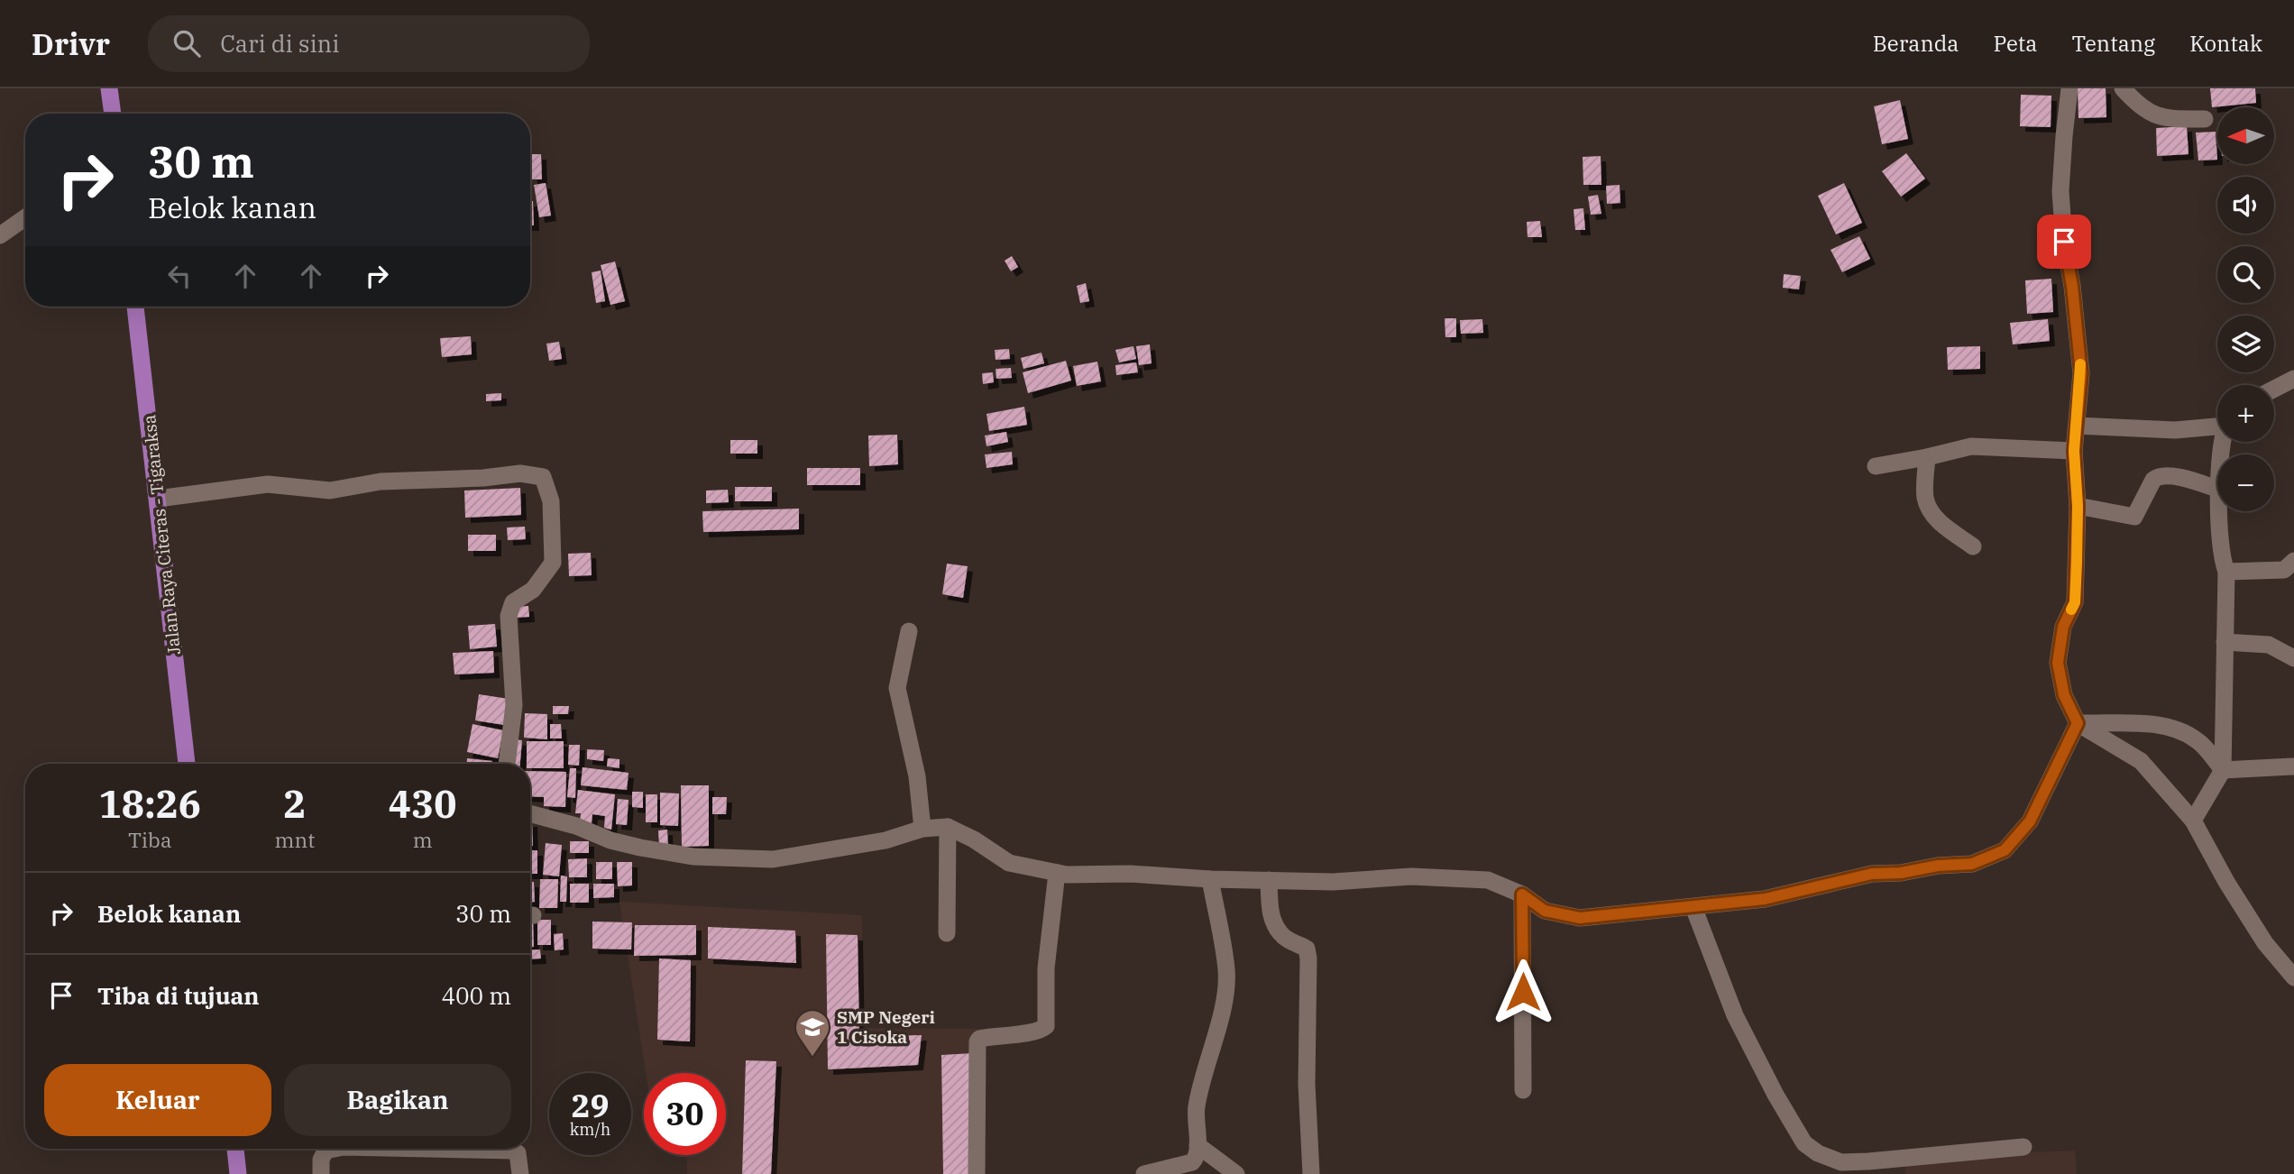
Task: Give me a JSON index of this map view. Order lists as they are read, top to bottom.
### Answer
{
  "streets": {
    "main road": ["Jalan Raya Citeras - Tigaraksa"]
  },
  "places": {
    "school or university": ["SMP Negeri 1 Cisoka"]
  },
  "north": "left",
  "page": {
    "header": "Drivr",
    "search": "Cari di sini",
    "nav": [
      "Beranda",
      "Peta",
      "Tentang",
      "Kontak"
    ],
    "map_buttons": ["+", "−"],
    "turn": ["30 m", "Belok kanan"],
    "eta": [
      "18:26",
      "Tiba",
      "2",
      "mnt",
      "430",
      "m"
    ],
    "list": [
      {
        "name": "Belok kanan",
        "value": "30 m"
      },
      {
        "name": "Tiba di tujuan",
        "value": "400 m"
      }
    ],
    "buttons": ["Keluar", "Bagikan"],
    "speed": "29 km/h",
    "limit": "30"
  }
}
